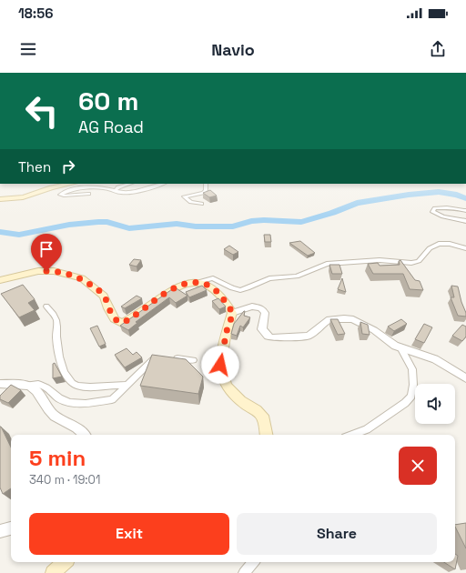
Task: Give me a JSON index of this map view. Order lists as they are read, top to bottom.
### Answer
{
  "page": {
    "status": "18:56",
    "header": "Navio",
    "turn": ["60 m", "AG Road"],
    "then": "Then",
    "heading": ["5 min", "340 m · 19:01"],
    "buttons": ["Exit", "Share"]
  }
}
